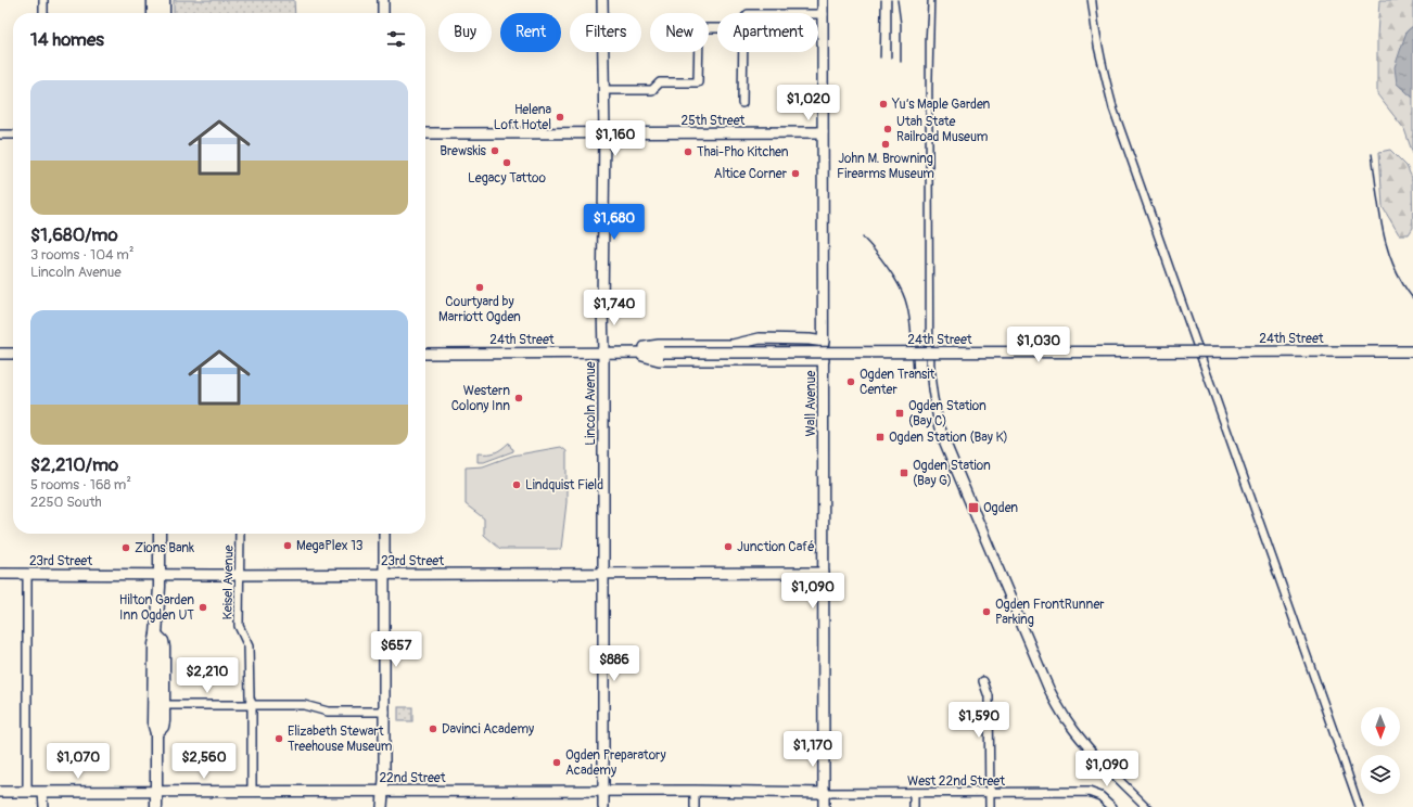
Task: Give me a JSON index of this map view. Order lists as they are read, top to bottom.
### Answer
{
  "streets": {
    "street": [
      "25th Street",
      "24th Street",
      "Lincoln Avenue",
      "Wall Avenue",
      "23rd Street",
      "Keisel Avenue",
      "22nd Street",
      "West 22nd Street"
    ]
  },
  "crossings": [
    ["25th Street", "Lincoln Avenue"],
    ["25th Street", "Wall Avenue"],
    ["24th Street", "Lincoln Avenue"],
    ["24th Street", "Wall Avenue"],
    ["Lincoln Avenue", "23rd Street"],
    ["Lincoln Avenue", "22nd Street"],
    ["Wall Avenue", "23rd Street"],
    ["Wall Avenue", "22nd Street"],
    ["Wall Avenue", "West 22nd Street"],
    ["23rd Street", "Keisel Avenue"],
    ["Keisel Avenue", "22nd Street"],
    ["22nd Street", "West 22nd Street"]
  ],
  "places": {
    "other": [
      "Yu’s Maple Garden",
      "Helena Loft Hotel",
      "Utah State Railroad Museum",
      "John M. Browning Firearms Museum",
      "Brewskis",
      "Thai-Pho Kitchen",
      "Legacy Tattoo",
      "Altice Corner",
      "Courtyard by Marriott Ogden",
      "Ogden Transit Center",
      "Western Colony Inn",
      "Lindquist Field",
      "MegaPlex 13",
      "Junction Café",
      "Zions Bank",
      "Hilton Garden Inn Ogden UT",
      "Ogden FrontRunner Parking",
      "Davinci Academy",
      "Elizabeth Stewart Treehouse Museum",
      "Ogden Preparatory Academy"
    ],
    "transit": [
      "Ogden Station (Bay C)",
      "Ogden Station (Bay K)",
      "Ogden Station (Bay G)",
      "Ogden"
    ]
  },
  "north": "bottom",
  "page": {
    "chip": [
      "Buy",
      "Rent",
      "Filters",
      "New",
      "Apartment"
    ],
    "heading": "14 homes",
    "list": [
      {
        "name": "$1,680/mo",
        "note": "3 rooms · 104 m² · Lincoln Avenue"
      },
      {
        "name": "$2,210/mo",
        "note": "5 rooms · 168 m² · 2250 South"
      }
    ],
    "price": [
      "$1,020",
      "$1,160",
      "$1,680",
      "$1,740",
      "$1,030",
      "$1,090",
      "$657",
      "$886",
      "$2,210",
      "$1,590",
      "$1,170",
      "$1,070",
      "$2,560",
      "$1,090"
    ]
  }
}
